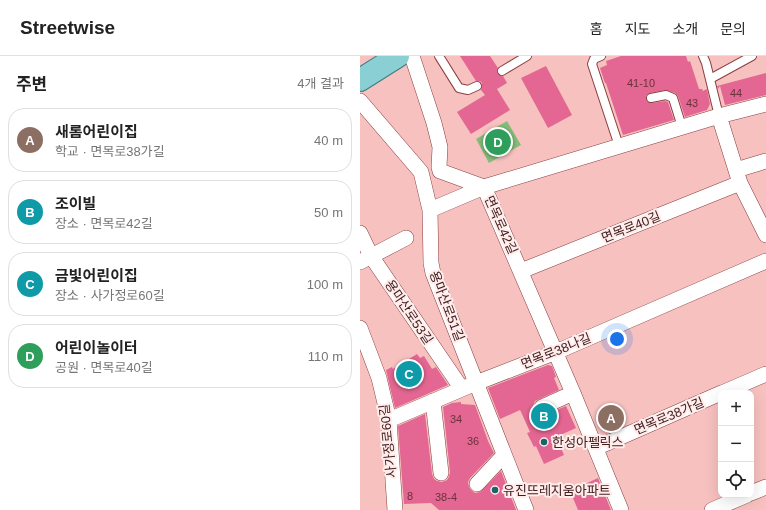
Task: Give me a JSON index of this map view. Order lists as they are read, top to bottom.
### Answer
{
  "streets": {
    "street": [
      "면목로42길",
      "면목로40길",
      "용마산로51길",
      "용마산로53길",
      "면목로38나길",
      "면목로38가길",
      "사가정로60길"
    ]
  },
  "crossings": [
    ["면목로42길", "면목로40길"],
    ["면목로42길", "면목로38나길"],
    ["면목로42길", "면목로38가길"],
    ["용마산로51길", "면목로38나길"],
    ["용마산로53길", "면목로38나길"],
    ["면목로38나길", "사가정로60길"]
  ],
  "places": ["한성아펠릭스", "유진뜨레지움아파트"],
  "house_numbers": [
    "41-10",
    "44",
    "43",
    "34",
    "36",
    "8",
    "38-4"
  ],
  "page": {
    "header": "Streetwise",
    "nav": [
      "홈",
      "지도",
      "소개",
      "문의"
    ],
    "heading": ["주변", "4개 결과"],
    "list": [
      {
        "mark": "A",
        "name": "새롬어린이집",
        "note": "학교 · 면목로38가길",
        "value": "40 m"
      },
      {
        "mark": "B",
        "name": "조이빌",
        "note": "장소 · 면목로42길",
        "value": "50 m"
      },
      {
        "mark": "C",
        "name": "금빛어린이집",
        "note": "장소 · 사가정로60길",
        "value": "100 m"
      },
      {
        "mark": "D",
        "name": "어린이놀이터",
        "note": "공원 · 면목로40길",
        "value": "110 m"
      }
    ],
    "pins": [
      "D",
      "C",
      "B",
      "A"
    ],
    "map_buttons": ["+", "−"]
  }
}
